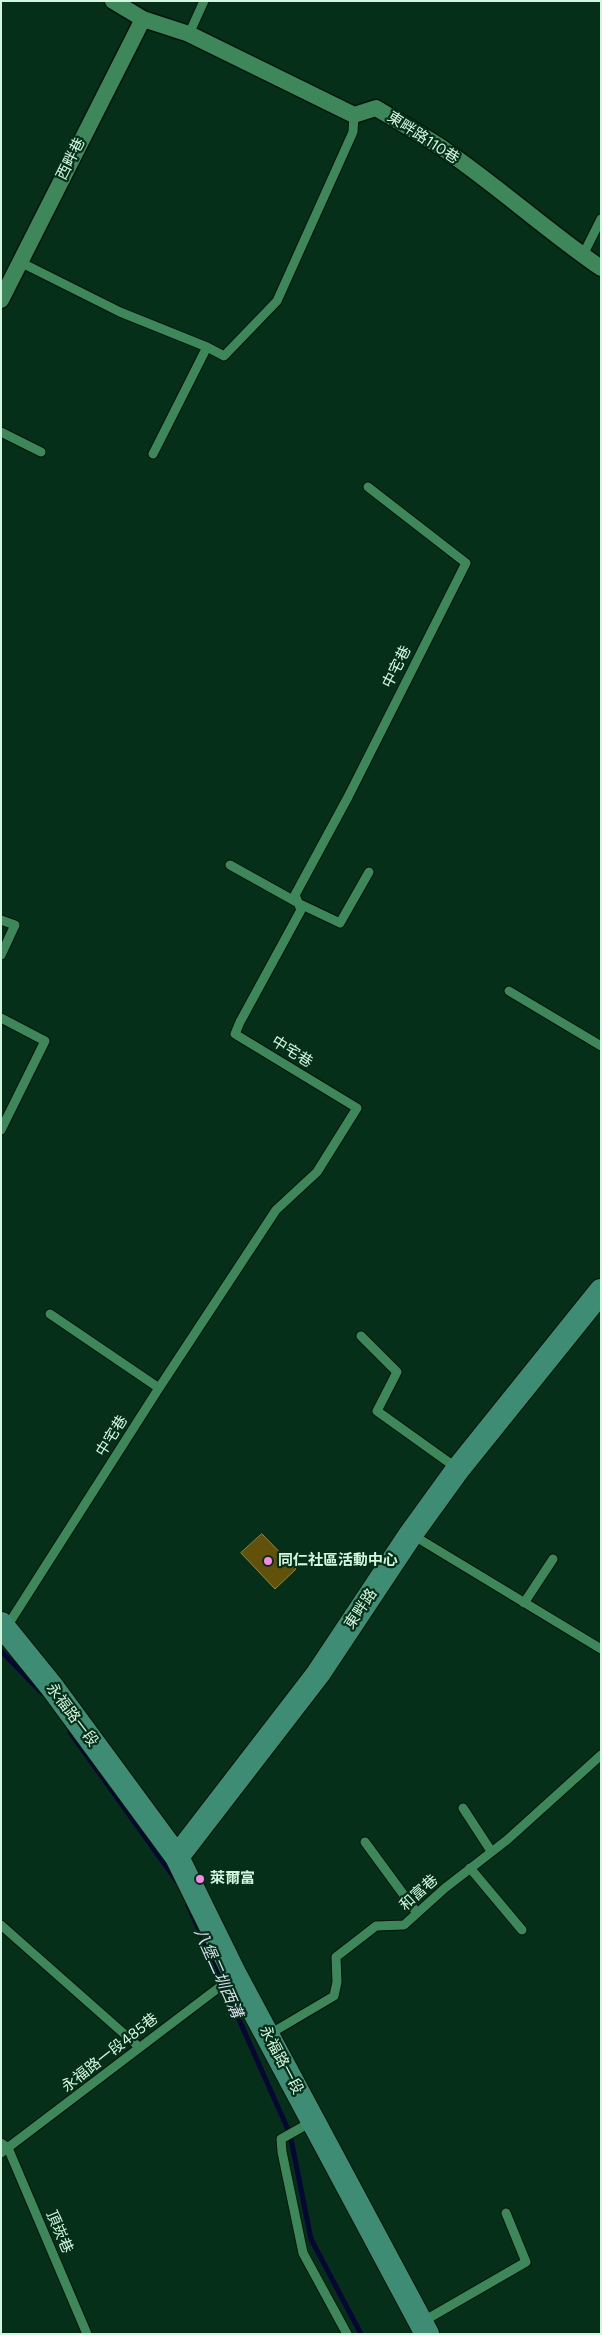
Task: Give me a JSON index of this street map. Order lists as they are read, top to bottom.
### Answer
{
  "streets": {
    "street": [
      "東畔路110巷",
      "西畔巷",
      "東畔路",
      "永福路一段"
    ],
    "lane": [
      "中宅巷",
      "和富巷",
      "永福路一段485巷",
      "頂崁巷"
    ]
  },
  "crossings": [
    ["中宅巷", "永福路一段"],
    ["東畔路", "永福路一段"],
    ["永福路一段", "和富巷"],
    ["永福路一段", "永福路一段485巷"],
    ["永福路一段485巷", "頂崁巷"]
  ],
  "water": ["八堡二圳西溝"],
  "places": ["同仁社區活動中心", "萊爾富"]
}
